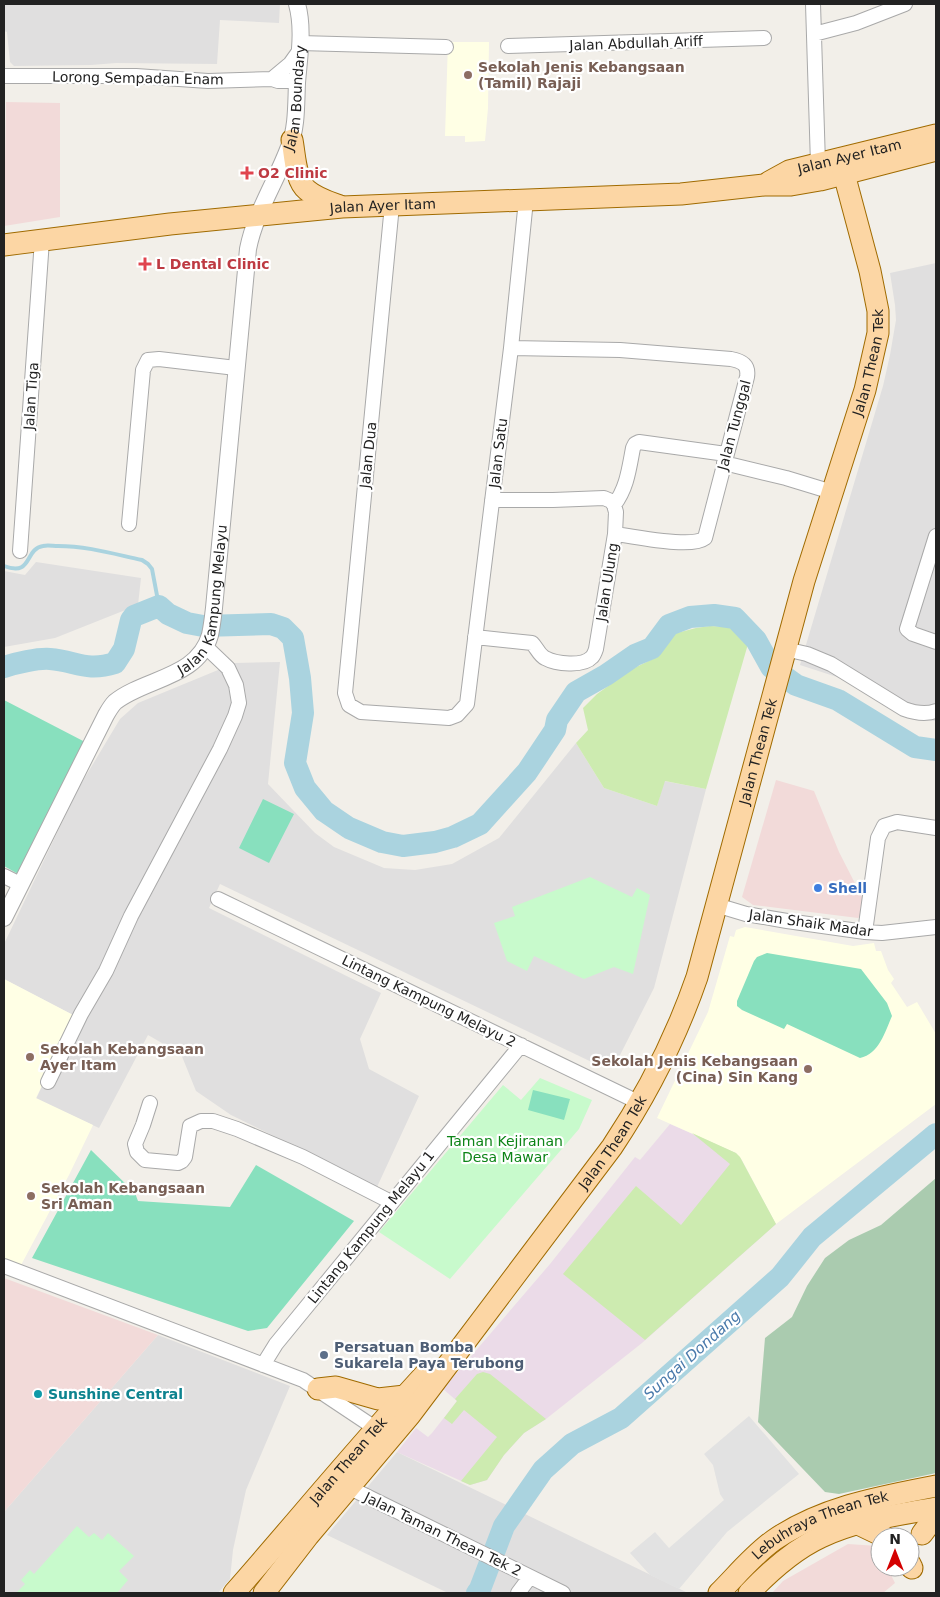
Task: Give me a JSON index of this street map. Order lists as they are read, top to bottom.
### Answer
{
  "streets": {
    "main road": ["Jalan Ayer Itam", "Jalan Thean Tek", "Lebuhraya Thean Tek"],
    "street": [
      "Jalan Abdullah Ariff",
      "Lorong Sempadan Enam",
      "Jalan Boundary",
      "Jalan Tiga",
      "Jalan Tunggal",
      "Jalan Satu",
      "Jalan Dua",
      "Jalan Ulung",
      "Jalan Kampung Melayu",
      "Jalan Shaik Madar",
      "Lintang Kampung Melayu 2",
      "Lintang Kampung Melayu 1",
      "Jalan Taman Thean Tek 2"
    ]
  },
  "crossings": [
    ["Lorong Sempadan Enam", "Jalan Boundary"],
    ["Jalan Boundary", "Jalan Ayer Itam"],
    ["Jalan Boundary", "Jalan Kampung Melayu"],
    ["Jalan Ayer Itam", "Jalan Thean Tek"],
    ["Jalan Ayer Itam", "Jalan Tiga"],
    ["Jalan Ayer Itam", "Jalan Satu"],
    ["Jalan Ayer Itam", "Jalan Dua"],
    ["Jalan Ayer Itam", "Jalan Kampung Melayu"],
    ["Jalan Thean Tek", "Jalan Shaik Madar"],
    ["Jalan Thean Tek", "Lintang Kampung Melayu 2"],
    ["Jalan Thean Tek", "Jalan Taman Thean Tek 2"],
    ["Jalan Tunggal", "Jalan Satu"],
    ["Jalan Tunggal", "Jalan Ulung"],
    ["Jalan Satu", "Jalan Dua"],
    ["Jalan Satu", "Jalan Ulung"],
    ["Lintang Kampung Melayu 2", "Lintang Kampung Melayu 1"]
  ],
  "water": ["Sungai Dondang"],
  "parks": ["Taman Kejiranan Desa Mawar"],
  "places": {
    "other": [
      "Sekolah Jenis Kebangsaan (Tamil) Rajaji",
      "Shell",
      "Sekolah Kebangsaan Ayer Itam",
      "Sekolah Jenis Kebangsaan (Cina) Sin Kang",
      "Sekolah Kebangsaan Sri Aman",
      "Persatuan Bomba Sukarela Paya Terubong",
      "Sunshine Central"
    ],
    "health": ["O2 Clinic", "L Dental Clinic"]
  },
  "north": "top"
}
